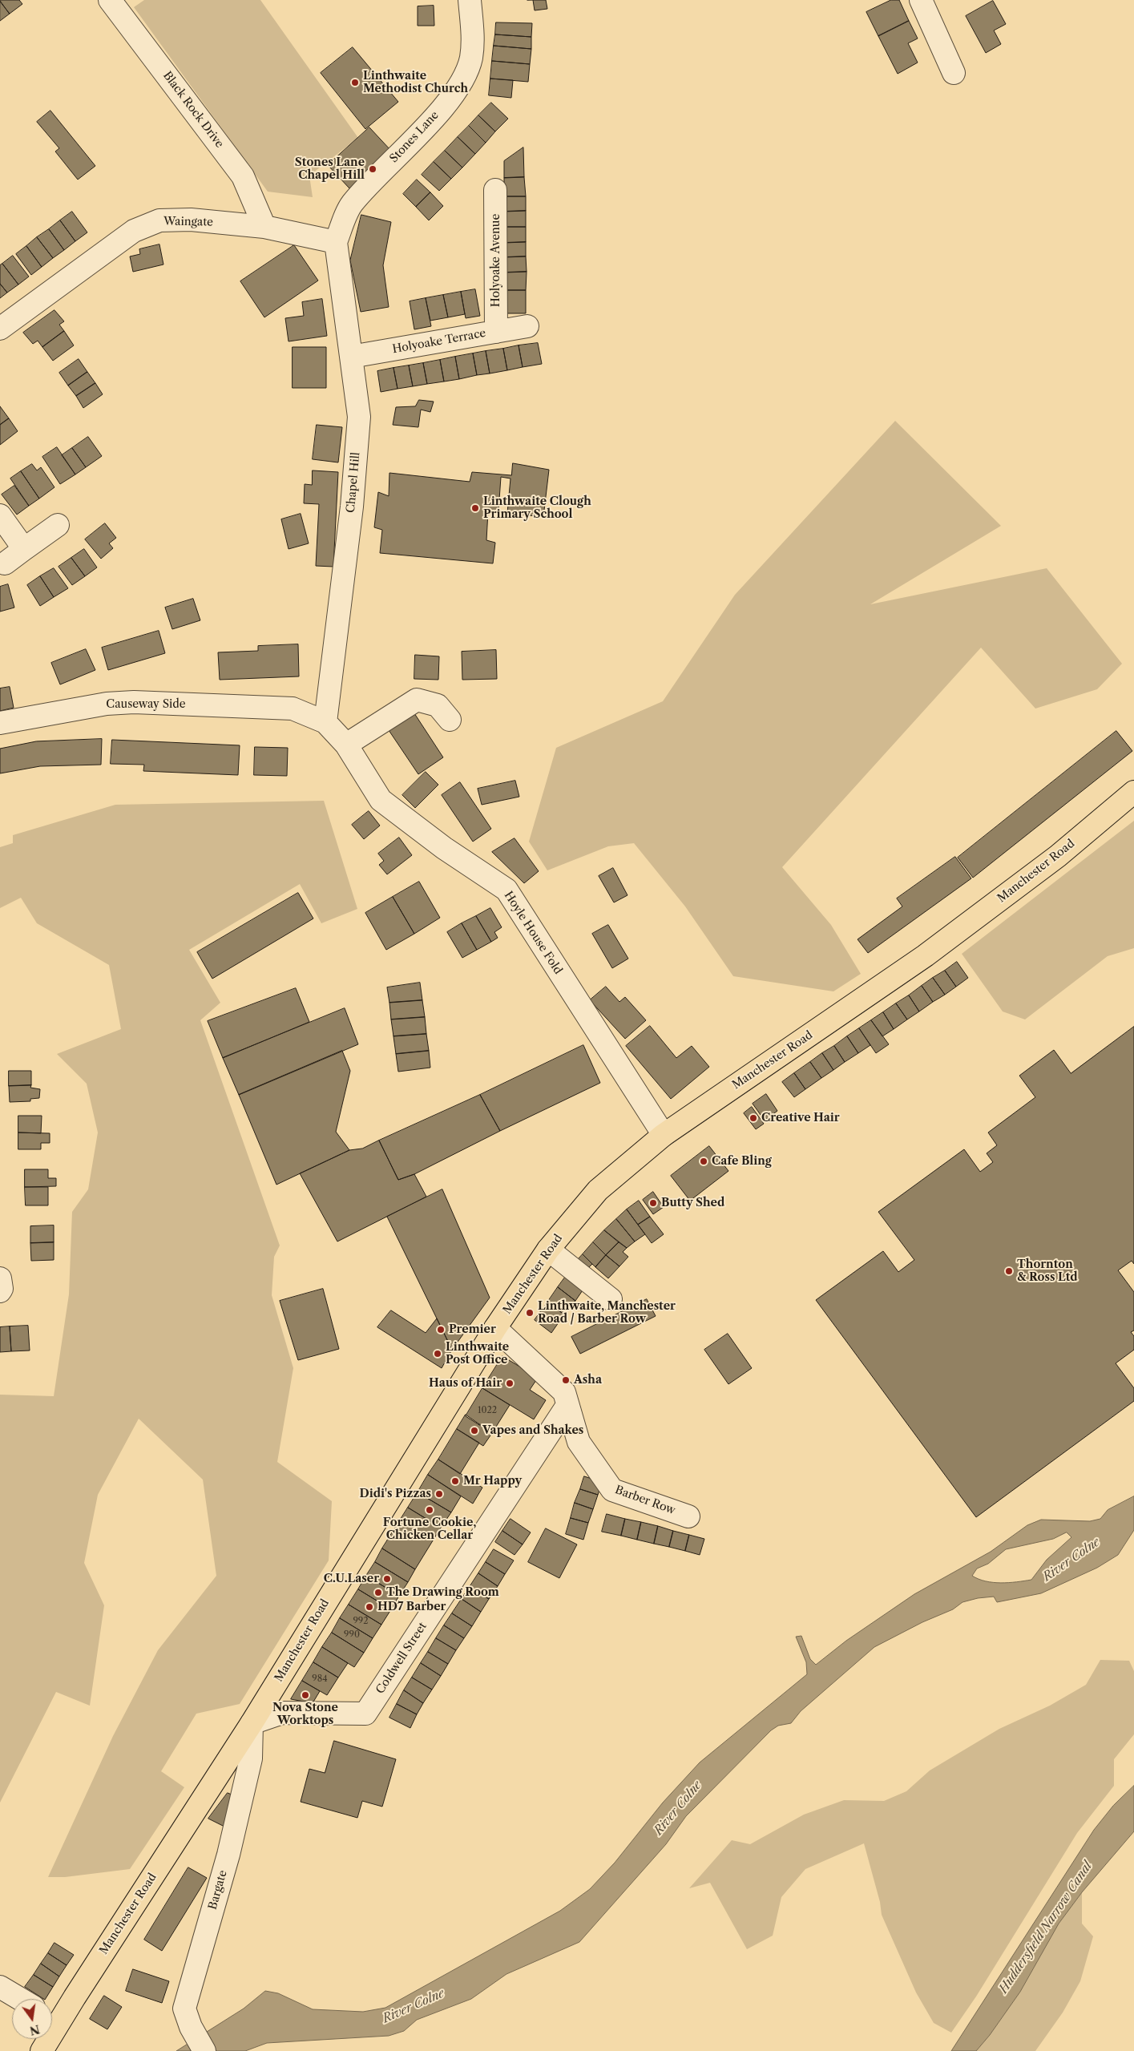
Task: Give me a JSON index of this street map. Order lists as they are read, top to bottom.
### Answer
{
  "streets": {
    "main road": ["Manchester Road"],
    "street": [
      "Black Rock Drive",
      "Stones Lane",
      "Waingate",
      "Holyoake Avenue",
      "Holyoake Terrace",
      "Chapel Hill",
      "Causeway Side",
      "Hoyle House Fold",
      "Barber Row",
      "Coldwell Street",
      "Bargate"
    ]
  },
  "crossings": [
    ["Black Rock Drive", "Waingate"],
    ["Stones Lane", "Waingate"],
    ["Stones Lane", "Chapel Hill"],
    ["Waingate", "Chapel Hill"],
    ["Holyoake Avenue", "Holyoake Terrace"],
    ["Holyoake Terrace", "Chapel Hill"],
    ["Chapel Hill", "Hoyle House Fold"],
    ["Causeway Side", "Hoyle House Fold"],
    ["Manchester Road", "Hoyle House Fold"],
    ["Manchester Road", "Barber Row"],
    ["Manchester Road", "Coldwell Street"],
    ["Manchester Road", "Bargate"],
    ["Barber Row", "Coldwell Street"],
    ["Coldwell Street", "Bargate"]
  ],
  "water": ["River Colne", "Huddersfield Narrow Canal"],
  "places": [
    "Linthwaite Methodist Church",
    "Stones Lane Chapel Hill",
    "Linthwaite Clough Primary School",
    "Creative Hair",
    "Cafe Bling",
    "Butty Shed",
    "Thornton & Ross Ltd",
    "Linthwaite, Manchester Road / Barber Row",
    "Premier",
    "Linthwaite Post Office",
    "Asha",
    "Haus of Hair",
    "Vapes and Shakes",
    "Mr Happy",
    "Didi's Pizzas",
    "Fortune Cookie, Chicken Cellar",
    "C.U.Laser",
    "The Drawing Room",
    "HD7 Barber",
    "Nova Stone Worktops"
  ],
  "house_numbers": [
    "1022",
    "992",
    "990",
    "984"
  ],
  "north": "bottom"
}
